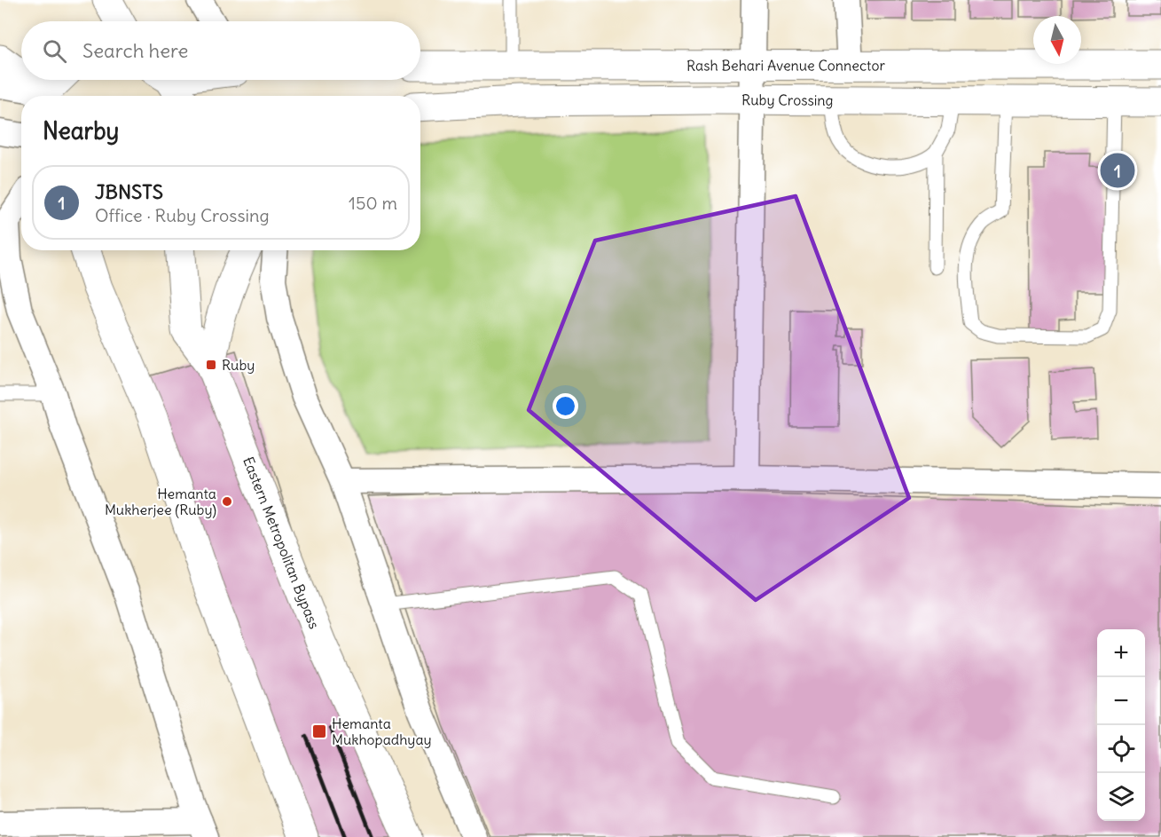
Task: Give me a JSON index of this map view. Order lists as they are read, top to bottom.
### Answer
{
  "streets": {
    "main road": ["Rash Behari Avenue Connector", "Ruby Crossing", "Eastern Metropolitan Bypass"]
  },
  "places": {
    "transit": ["Ruby", "Hemanta Mukhopadhyay"],
    "other": ["Hemanta Mukherjee (Ruby)"]
  },
  "north": "bottom",
  "page": {
    "search": "Search here",
    "heading": "Nearby",
    "pins": "1",
    "list": [
      {
        "mark": "1",
        "name": "JBNSTS",
        "note": "Office · Ruby Crossing",
        "value": "150 m"
      }
    ],
    "map_buttons": ["+", "−"]
  }
}
